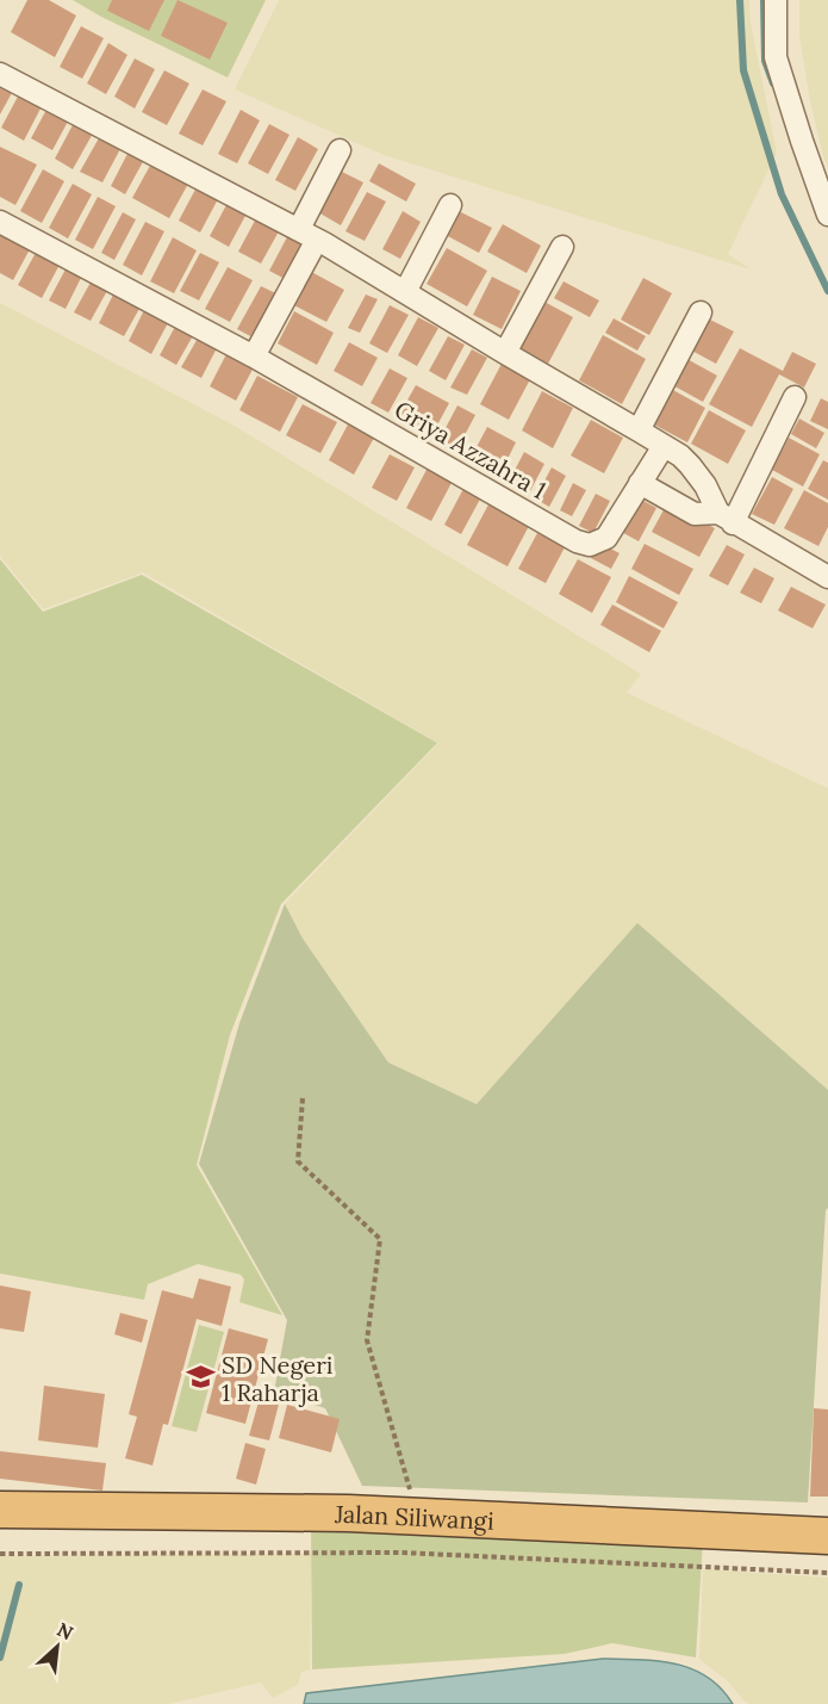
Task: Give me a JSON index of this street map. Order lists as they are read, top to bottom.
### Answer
{
  "streets": {
    "highway": ["Jalan Siliwangi"],
    "street": ["Griya Azzahra 1"]
  },
  "places": {
    "school or university": ["SD Negeri 1 Raharja"]
  },
  "north": "top right"
}
